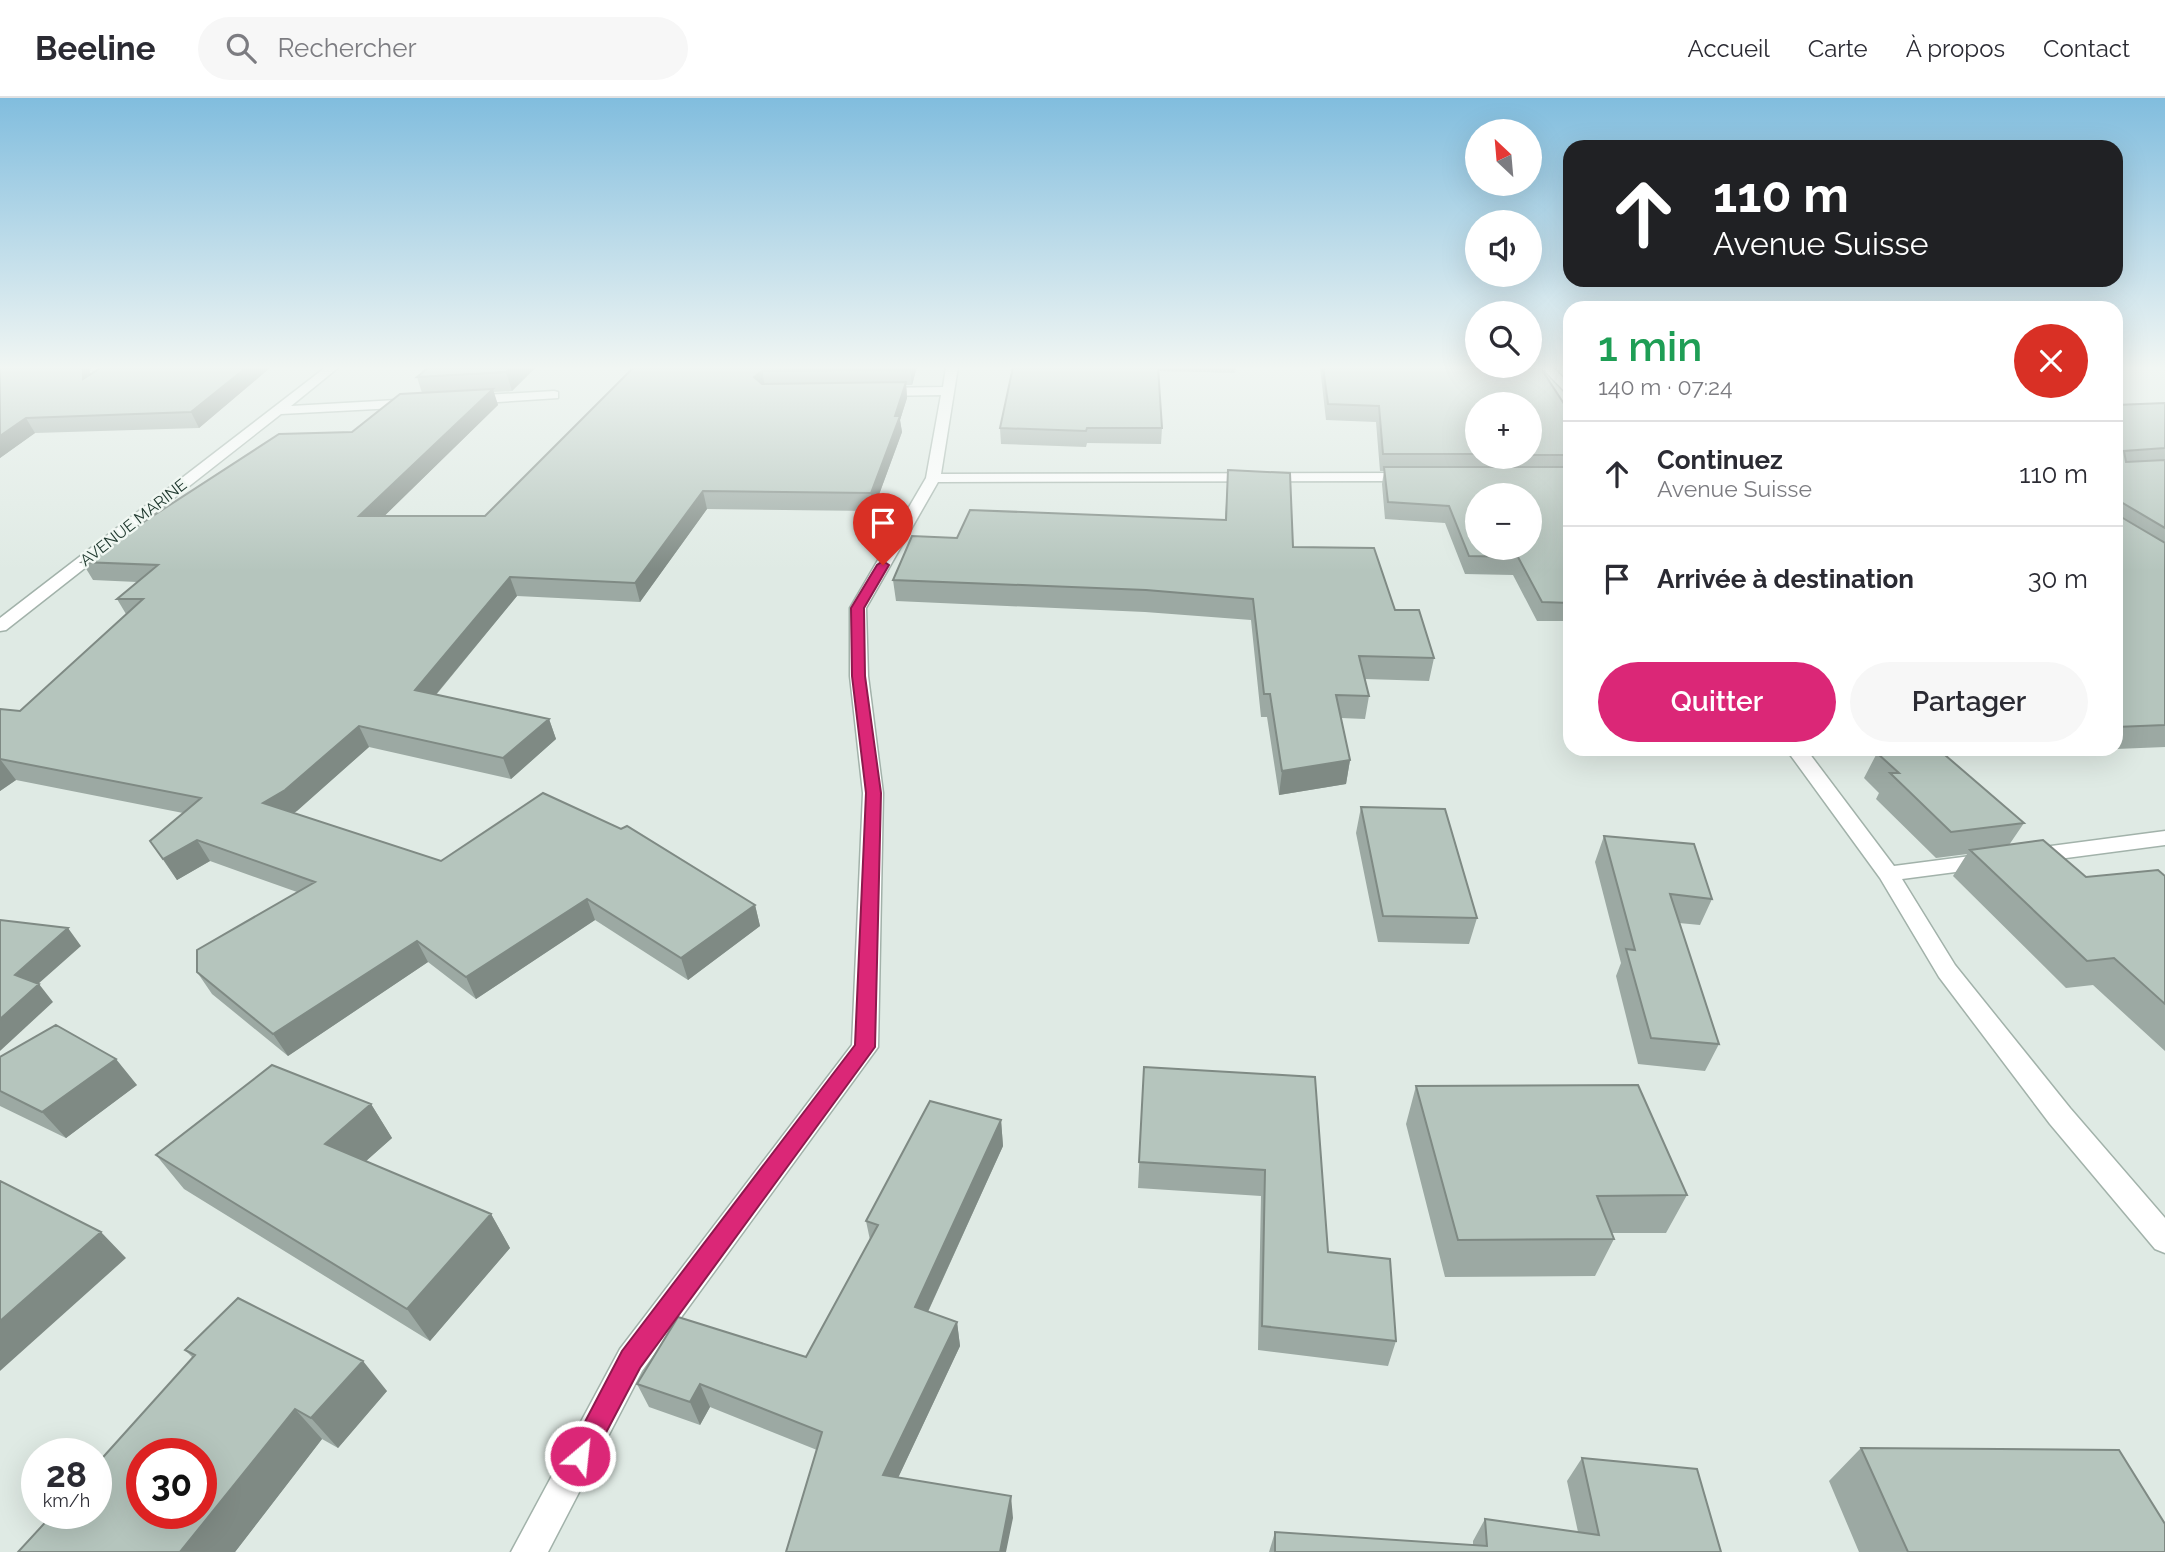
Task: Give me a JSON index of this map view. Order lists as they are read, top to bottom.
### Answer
{
  "streets": {
    "street": ["AVENUE MARINE"]
  },
  "north": "top left",
  "page": {
    "header": "Beeline",
    "search": "Rechercher",
    "nav": [
      "Accueil",
      "Carte",
      "À propos",
      "Contact"
    ],
    "map_buttons": ["+", "−"],
    "turn": ["110 m", "Avenue Suisse"],
    "heading": ["1 min", "140 m · 07:24"],
    "list": [
      {
        "name": "Continuez",
        "note": "Avenue Suisse",
        "value": "110 m"
      },
      {
        "name": "Arrivée à destination",
        "value": "30 m"
      }
    ],
    "buttons": ["Quitter", "Partager"],
    "speed": "28 km/h",
    "limit": "30"
  }
}
